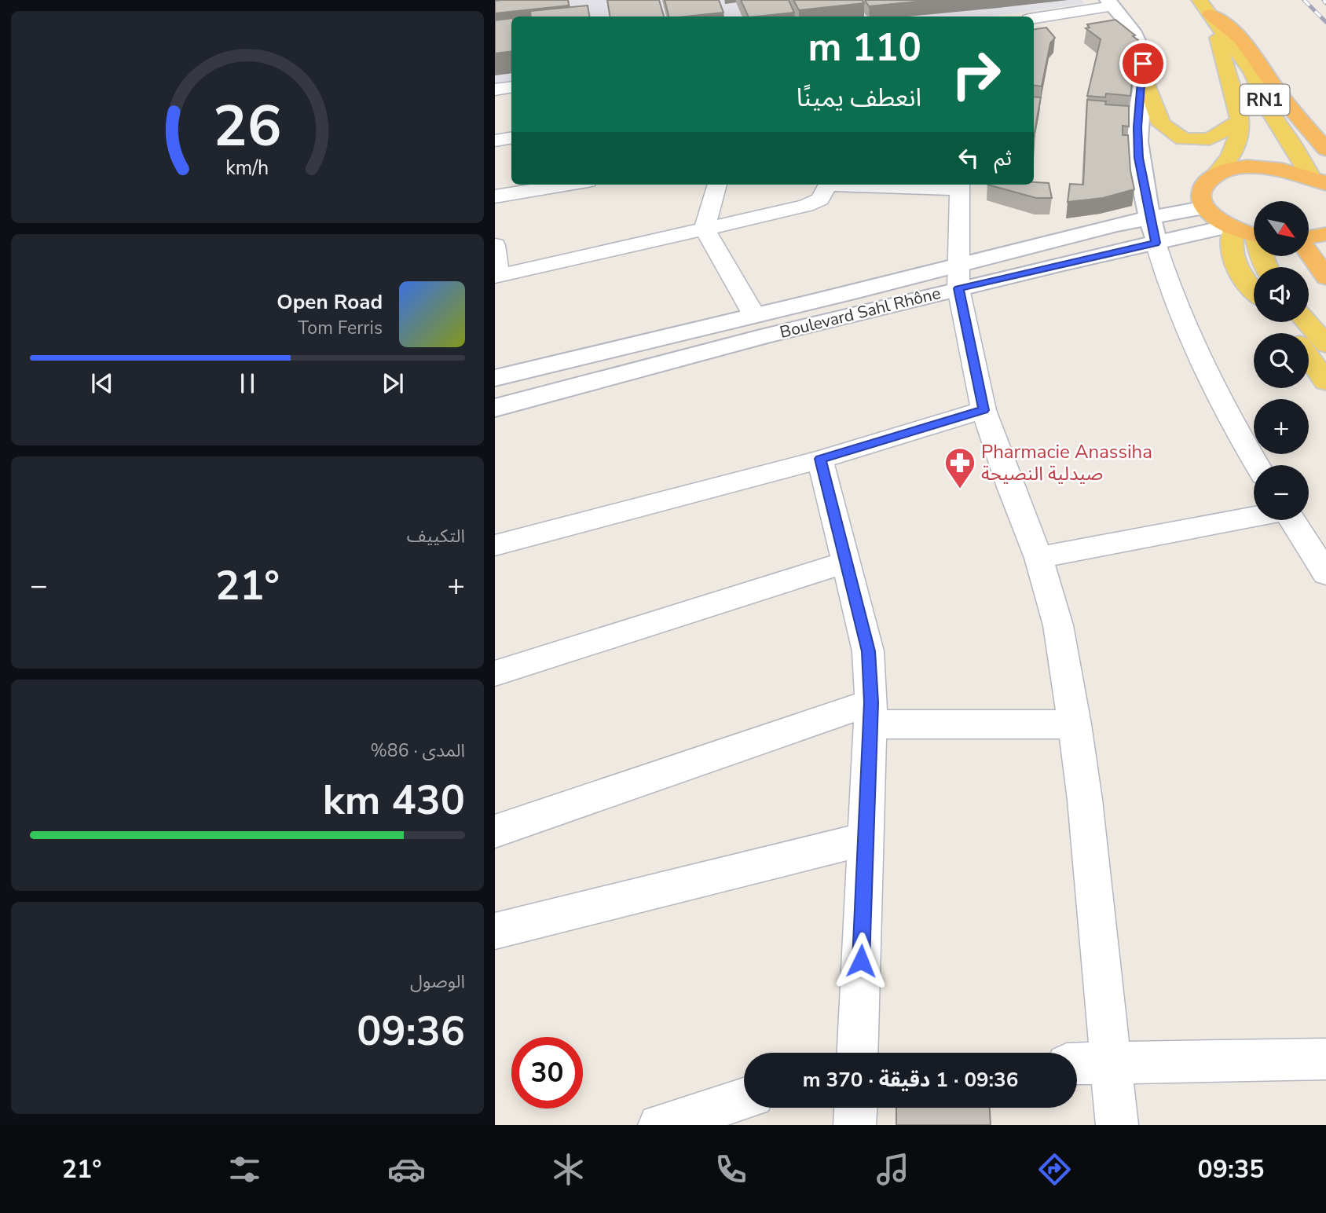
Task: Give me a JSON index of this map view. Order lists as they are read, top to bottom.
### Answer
{
  "streets": {
    "highway": ["RN1"],
    "street": ["Boulevard Sahl Rhône"]
  },
  "crossings": [
    ["RN1", "Boulevard Sahl Rhône"]
  ],
  "places": {
    "pharmacy": ["Pharmacie Anassiha صيدلية النصيحة"]
  },
  "north": "bottom right",
  "page": {
    "turn": ["110 m", "انعطف يمينًا"],
    "then": "ثم",
    "map_buttons": ["+", "−"],
    "song": ["Open Road", "Tom Ferris"],
    "tile": [
      "التكييف",
      ["المدى · 86%", "430 km"],
      ["الوصول", "09:36"]
    ],
    "heat": ["−", "21°", "+"],
    "limit": "30",
    "trip": "09:36 · 1 دقيقة · 370 m",
    "tabs": ["09:35", "21°"],
    "gauge": ["26", "km/h"]
  }
}
